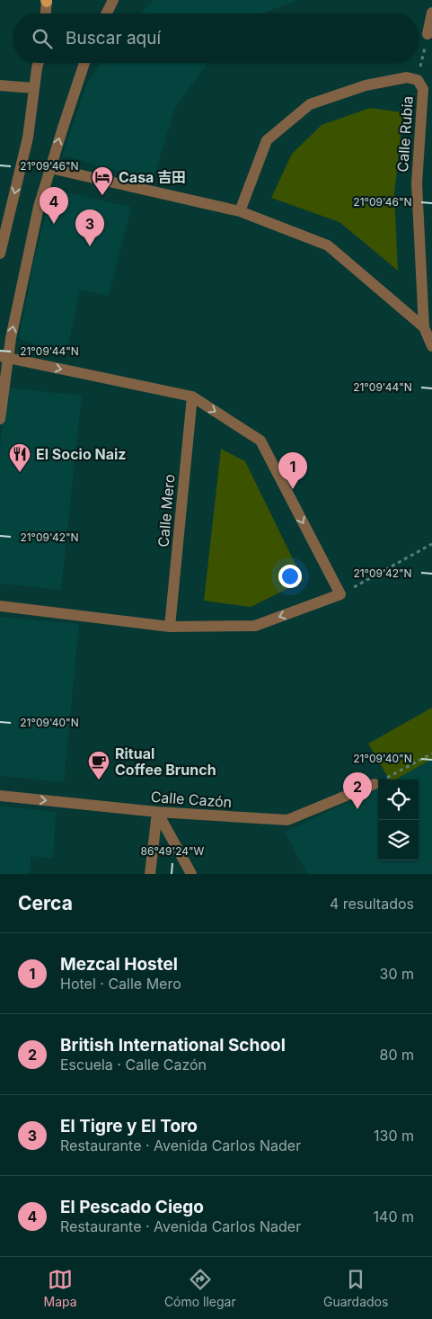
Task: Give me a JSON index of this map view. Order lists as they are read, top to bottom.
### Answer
{
  "streets": {
    "street": ["Calle Rubia", "Calle Mero", "Calle Cazón"]
  },
  "one_way": ["Calle Cazón"],
  "places": {
    "hotel": ["Casa 吉田"],
    "restaurant": ["El Socio Naiz"],
    "cafe": ["Ritual Coffee Brunch"]
  },
  "page": {
    "search": "Buscar aquí",
    "pins": [
      "4",
      "3",
      "1",
      "2"
    ],
    "heading": ["Cerca", "4 resultados"],
    "list": [
      {
        "mark": "1",
        "name": "Mezcal Hostel",
        "note": "Hotel · Calle Mero",
        "value": "30 m"
      },
      {
        "mark": "2",
        "name": "British International School",
        "note": "Escuela · Calle Cazón",
        "value": "80 m"
      },
      {
        "mark": "3",
        "name": "El Tigre y El Toro",
        "note": "Restaurante · Avenida Carlos Nader",
        "value": "130 m"
      },
      {
        "mark": "4",
        "name": "El Pescado Ciego",
        "note": "Restaurante · Avenida Carlos Nader",
        "value": "140 m"
      }
    ],
    "nav": ["Mapa", "Cómo llegar", "Guardados"]
  },
  "coordinates": [
    "21°09'46\"N",
    "21°09'44\"N",
    "21°09'42\"N",
    "21°09'40\"N",
    "86°49'24\"W"
  ]
}
